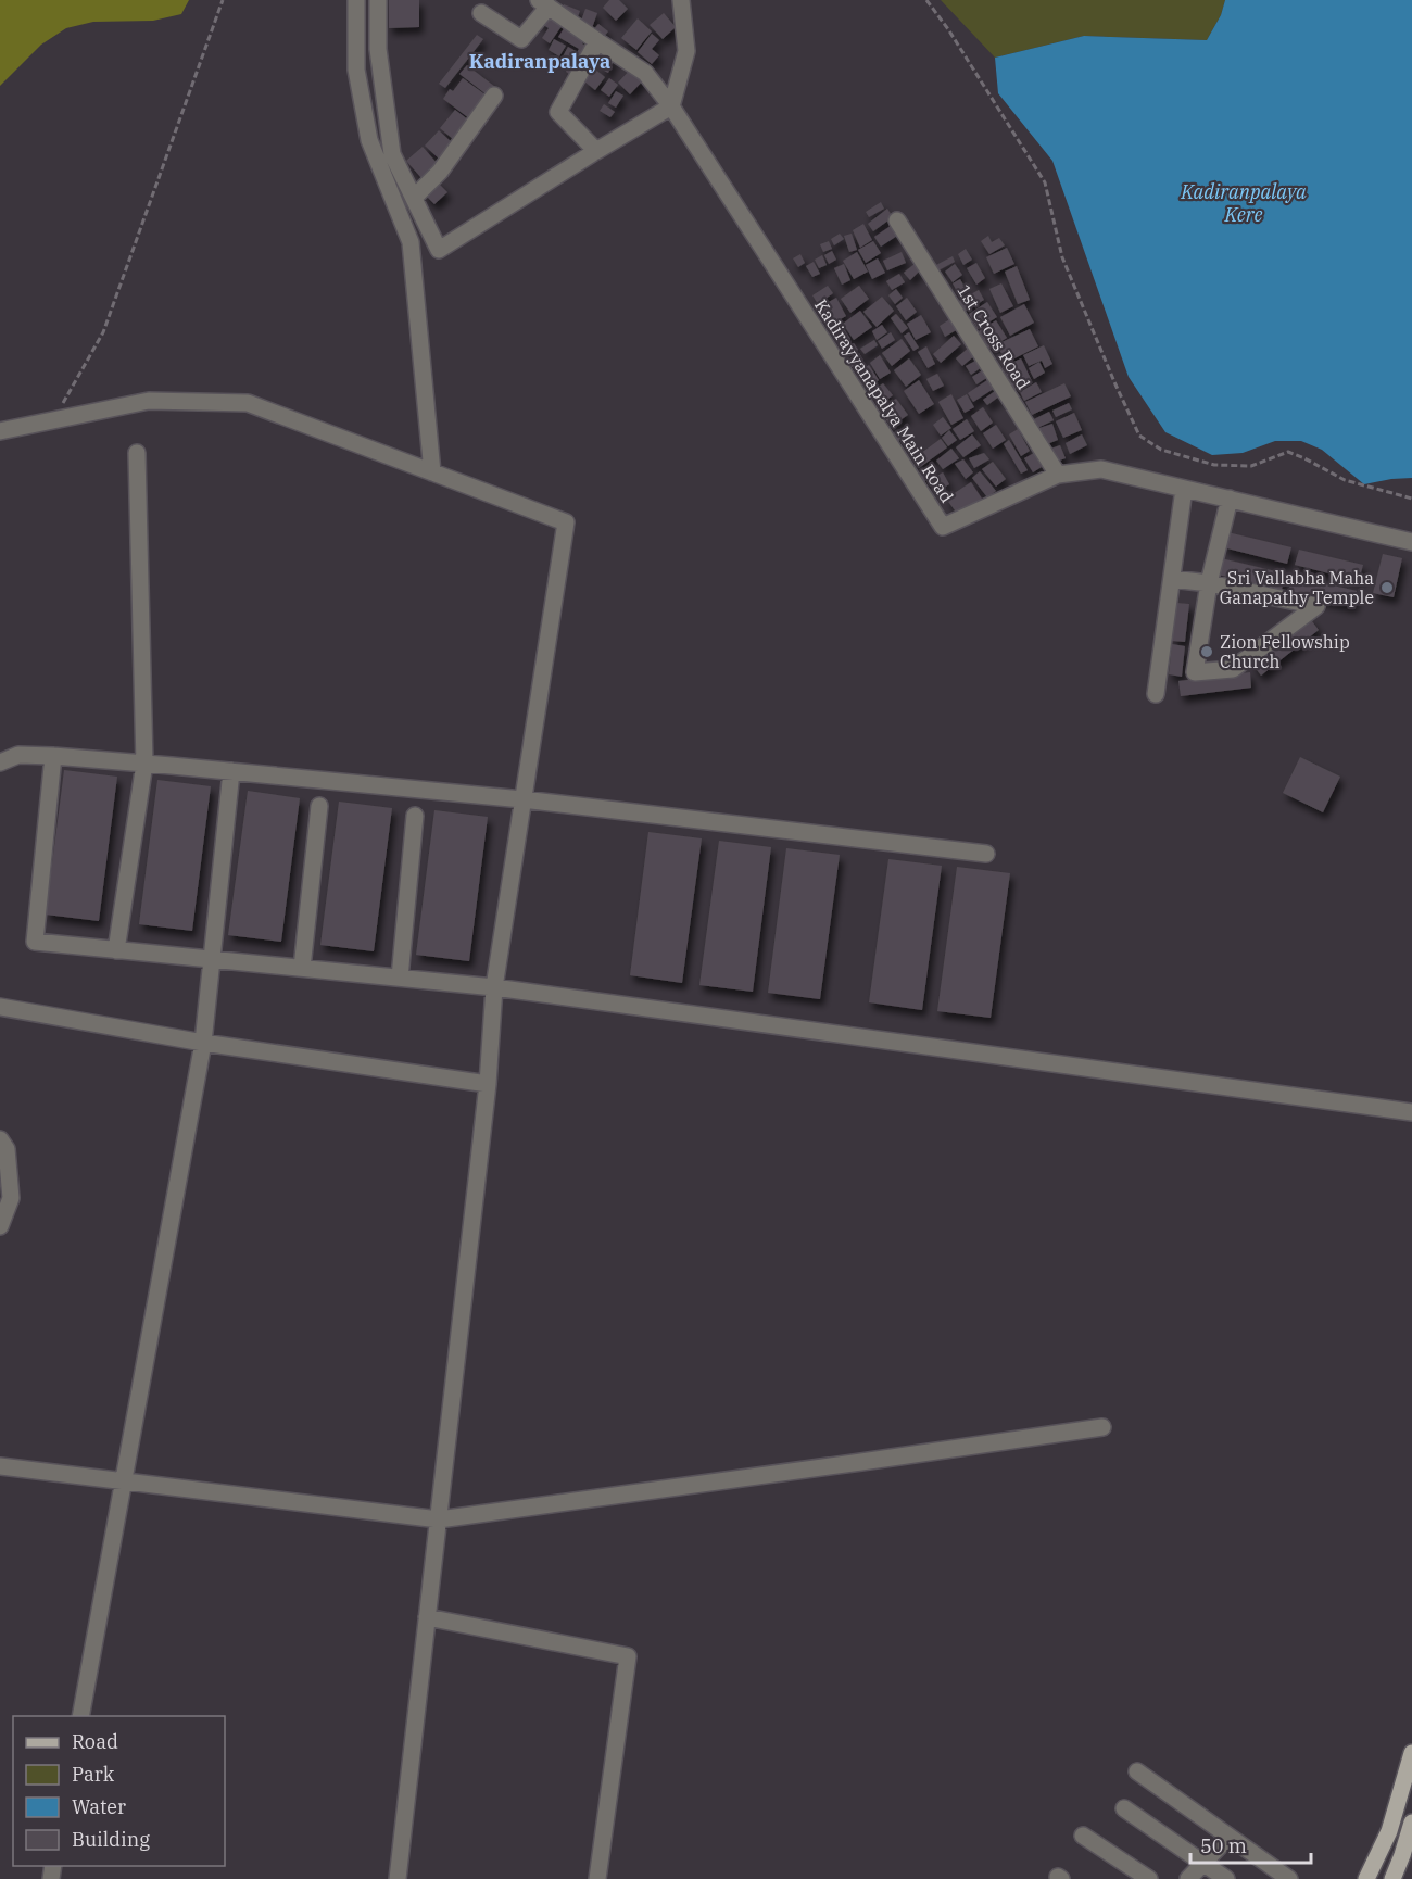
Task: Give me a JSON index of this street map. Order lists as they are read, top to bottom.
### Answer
{
  "streets": {
    "street": ["1st Cross Road", "Kadirayyanapalya Main Road"]
  },
  "crossings": [
    ["1st Cross Road", "Kadirayyanapalya Main Road"]
  ],
  "districts": ["Kadiranpalaya"],
  "water": ["Kadiranpalaya Kere"],
  "places": ["Sri Vallabha Maha Ganapathy Temple", "Zion Fellowship Church"],
  "legend": [
    "Road",
    "Park",
    "Water",
    "Building"
  ],
  "scale_bar": "50 m"
}
